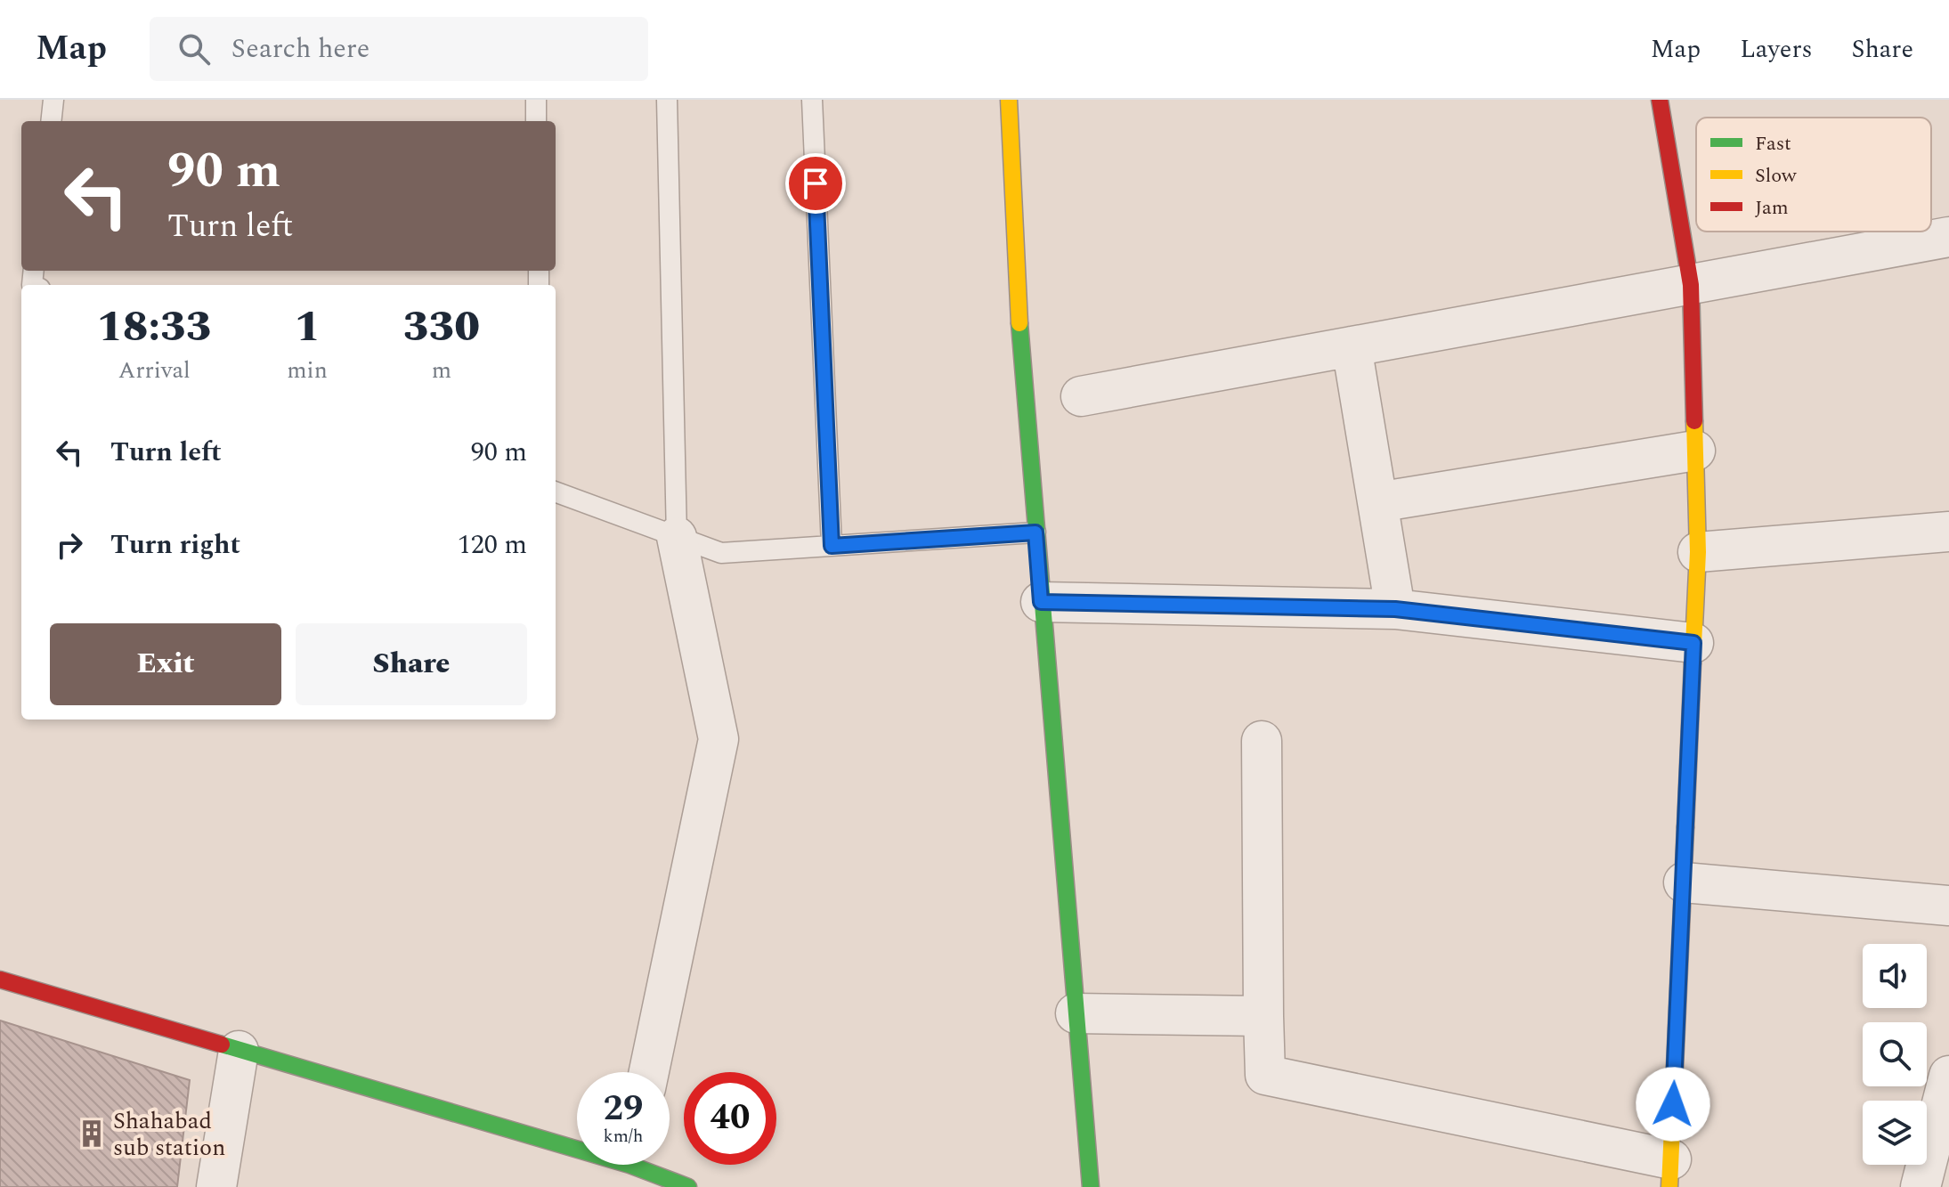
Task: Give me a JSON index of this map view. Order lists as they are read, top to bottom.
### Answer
{
  "places": {
    "building": ["Shahabad sub station"]
  },
  "legend": ["Fast", "Slow", "Jam"],
  "page": {
    "header": "Map",
    "search": "Search here",
    "nav": ["Map", "Layers", "Share"],
    "turn": ["90 m", "Turn left"],
    "eta": [
      "18:33",
      "Arrival",
      "1",
      "min",
      "330",
      "m"
    ],
    "list": [
      {
        "name": "Turn left",
        "value": "90 m"
      },
      {
        "name": "Turn right",
        "value": "120 m"
      }
    ],
    "buttons": ["Exit", "Share"],
    "speed": "29 km/h",
    "limit": "40"
  }
}
